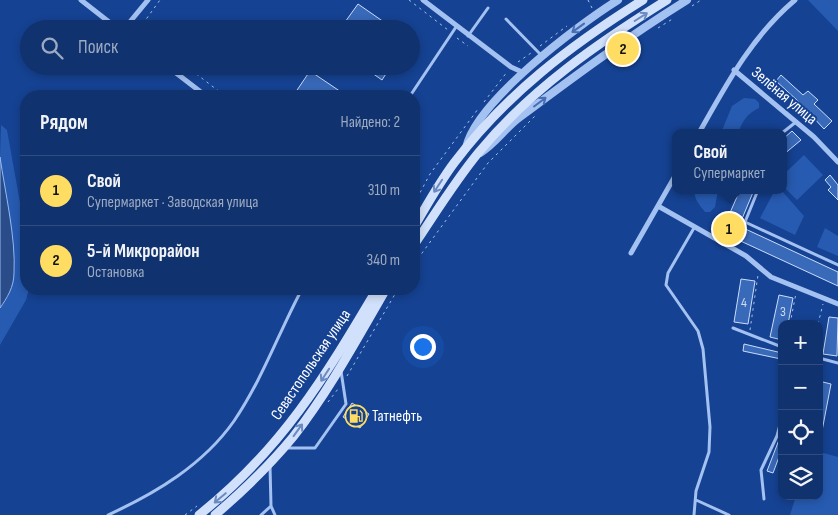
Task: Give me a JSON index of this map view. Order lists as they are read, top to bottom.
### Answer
{
  "streets": {
    "main road": ["Севастопольская улица"],
    "street": ["Зелёная улица"]
  },
  "places": {
    "fuel station": ["Татнефть"]
  },
  "house_numbers": ["4", "3"],
  "page": {
    "search": "Поиск",
    "pins": ["2", "1"],
    "heading": ["Рядом", "Найдено: 2"],
    "popup": ["Свой", "Супермаркет"],
    "list": [
      {
        "mark": "1",
        "name": "Свой",
        "note": "Супермаркет · Заводская улица",
        "value": "310 m"
      },
      {
        "mark": "2",
        "name": "5-й Микрорайон",
        "note": "Остановка",
        "value": "340 m"
      }
    ],
    "map_buttons": ["+", "−"]
  }
}
